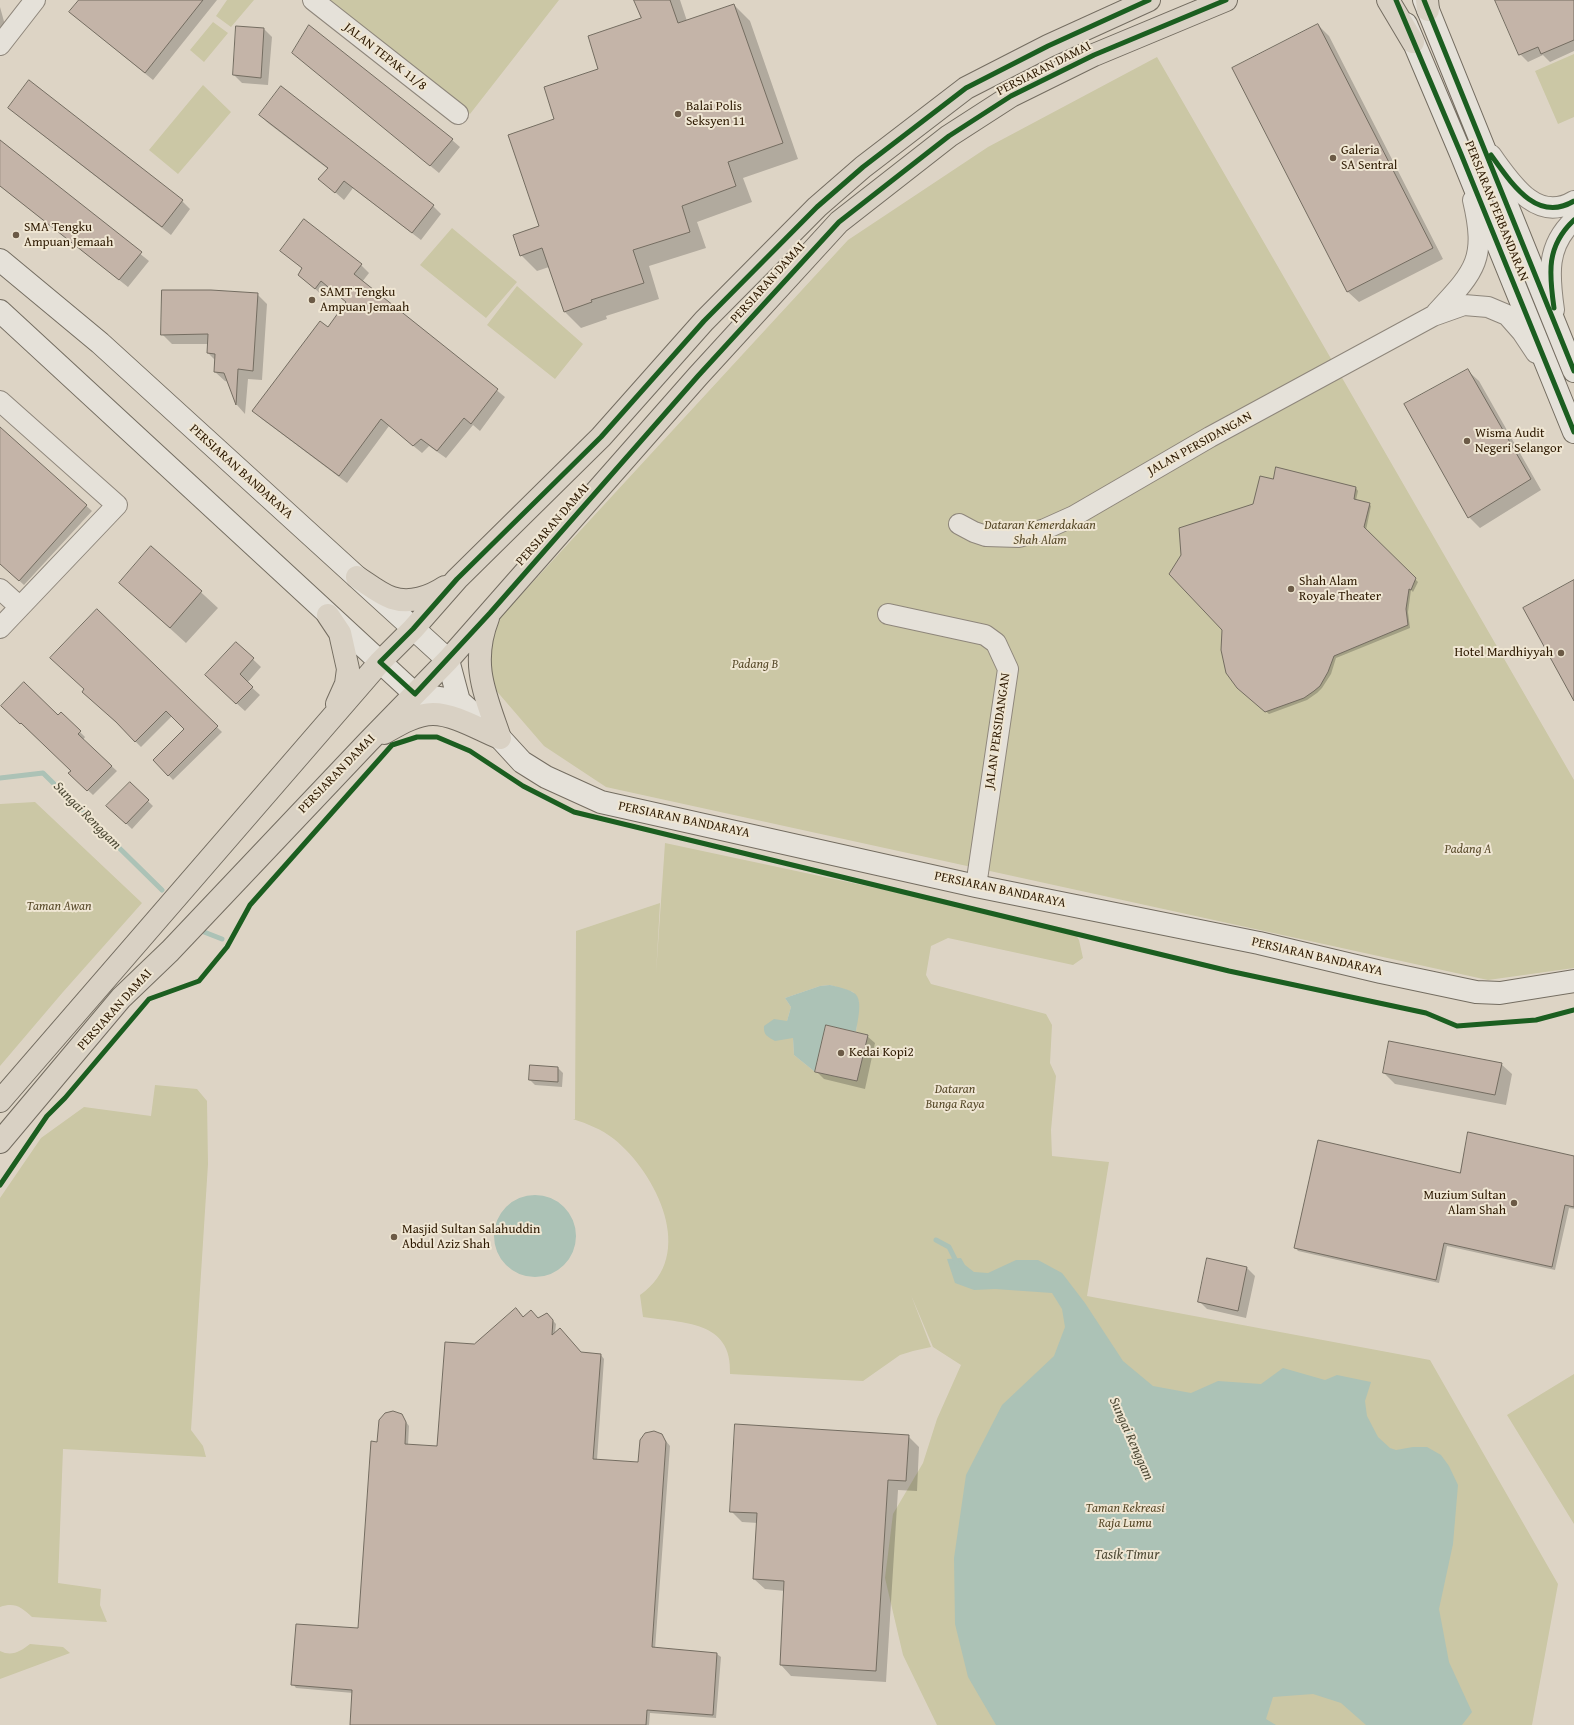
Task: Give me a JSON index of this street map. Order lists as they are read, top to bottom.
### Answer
{
  "streets": {
    "main road": ["PERSIARAN DAMAI", "PERSIARAN PERBANDARAN", "PERSIARAN BANDARAYA"],
    "street": ["JALAN TEPAK 11/8", "JALAN PERSIDANGAN"]
  },
  "crossings": [
    ["PERSIARAN DAMAI", "PERSIARAN BANDARAYA"],
    ["PERSIARAN PERBANDARAN", "JALAN PERSIDANGAN"],
    ["JALAN PERSIDANGAN", "PERSIARAN BANDARAYA"]
  ],
  "water": ["Sungai Renggam", "Tasik Timur"],
  "parks": [
    "Dataran Kemerdakaan Shah Alam",
    "Padang B",
    "Padang A",
    "Taman Awan",
    "Dataran Bunga Raya",
    "Taman Rekreasi Raja Lumu"
  ],
  "places": [
    "Balai Polis Seksyen 11",
    "Galeria SA Sentral",
    "SMA Tengku Ampuan Jemaah",
    "SAMT Tengku Ampuan Jemaah",
    "Wisma Audit Negeri Selangor",
    "Shah Alam Royale Theater",
    "Hotel Mardhiyyah",
    "Kedai Kopi2",
    "Muzium Sultan Alam Shah",
    "Masjid Sultan Salahuddin Abdul Aziz Shah"
  ]
}
